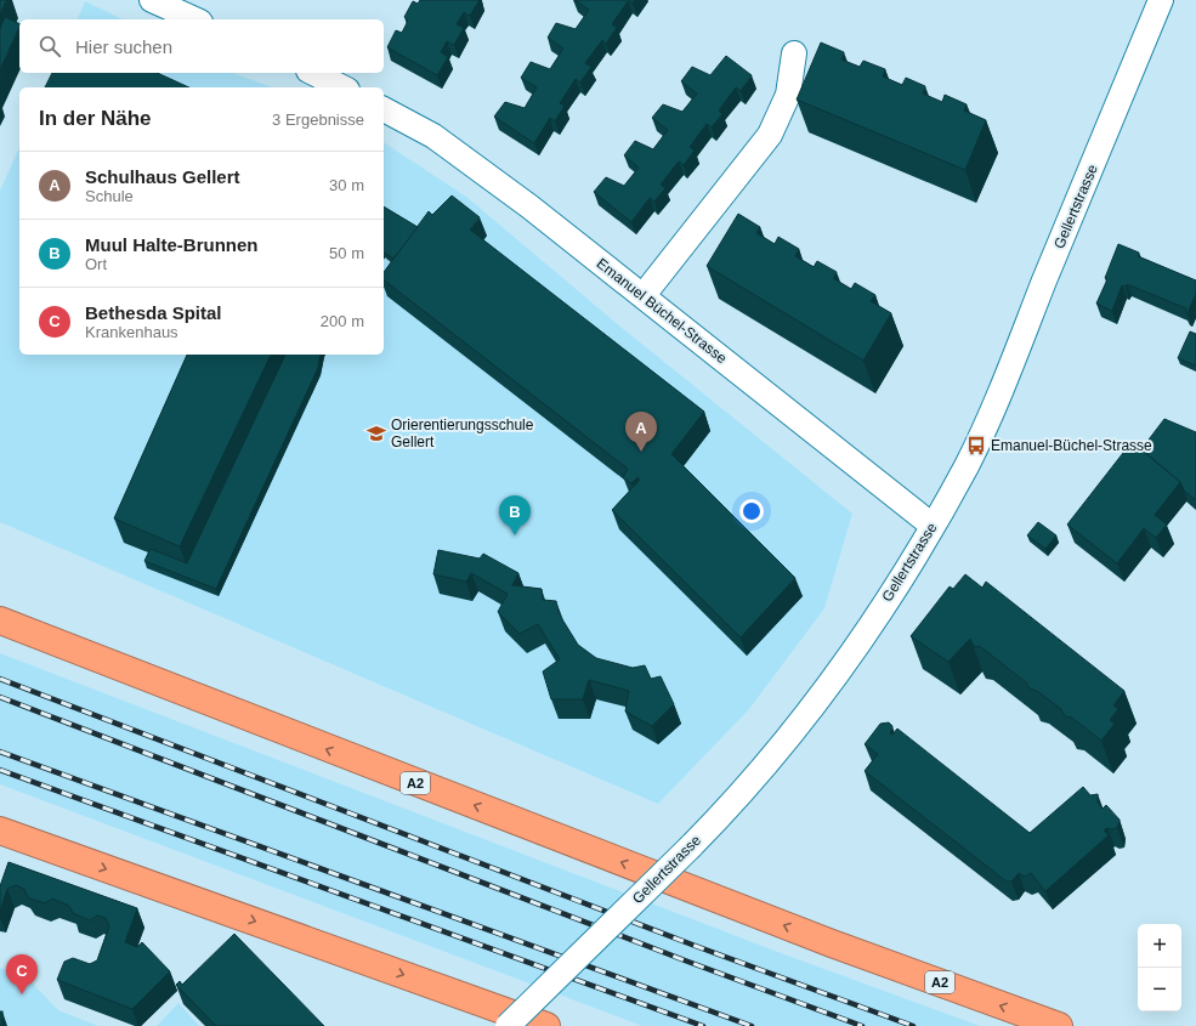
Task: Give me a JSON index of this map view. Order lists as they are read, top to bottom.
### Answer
{
  "streets": {
    "highway": ["A2"],
    "street": ["Gellertstrasse", "Emanuel Büchel-Strasse"]
  },
  "crossings": [
    ["Gellertstrasse", "Emanuel Büchel-Strasse"]
  ],
  "places": {
    "school or university": ["Orierentierungsschule Gellert"],
    "bus stop": ["Emanuel-Büchel-Strasse"]
  },
  "page": {
    "search": "Hier suchen",
    "heading": ["In der Nähe", "3 Ergebnisse"],
    "list": [
      {
        "mark": "A",
        "name": "Schulhaus Gellert",
        "note": "Schule",
        "value": "30 m"
      },
      {
        "mark": "B",
        "name": "Muul Halte-Brunnen",
        "note": "Ort",
        "value": "50 m"
      },
      {
        "mark": "C",
        "name": "Bethesda Spital",
        "note": "Krankenhaus",
        "value": "200 m"
      }
    ],
    "pins": ["A", "B", "C"],
    "map_buttons": ["+", "−"]
  }
}
